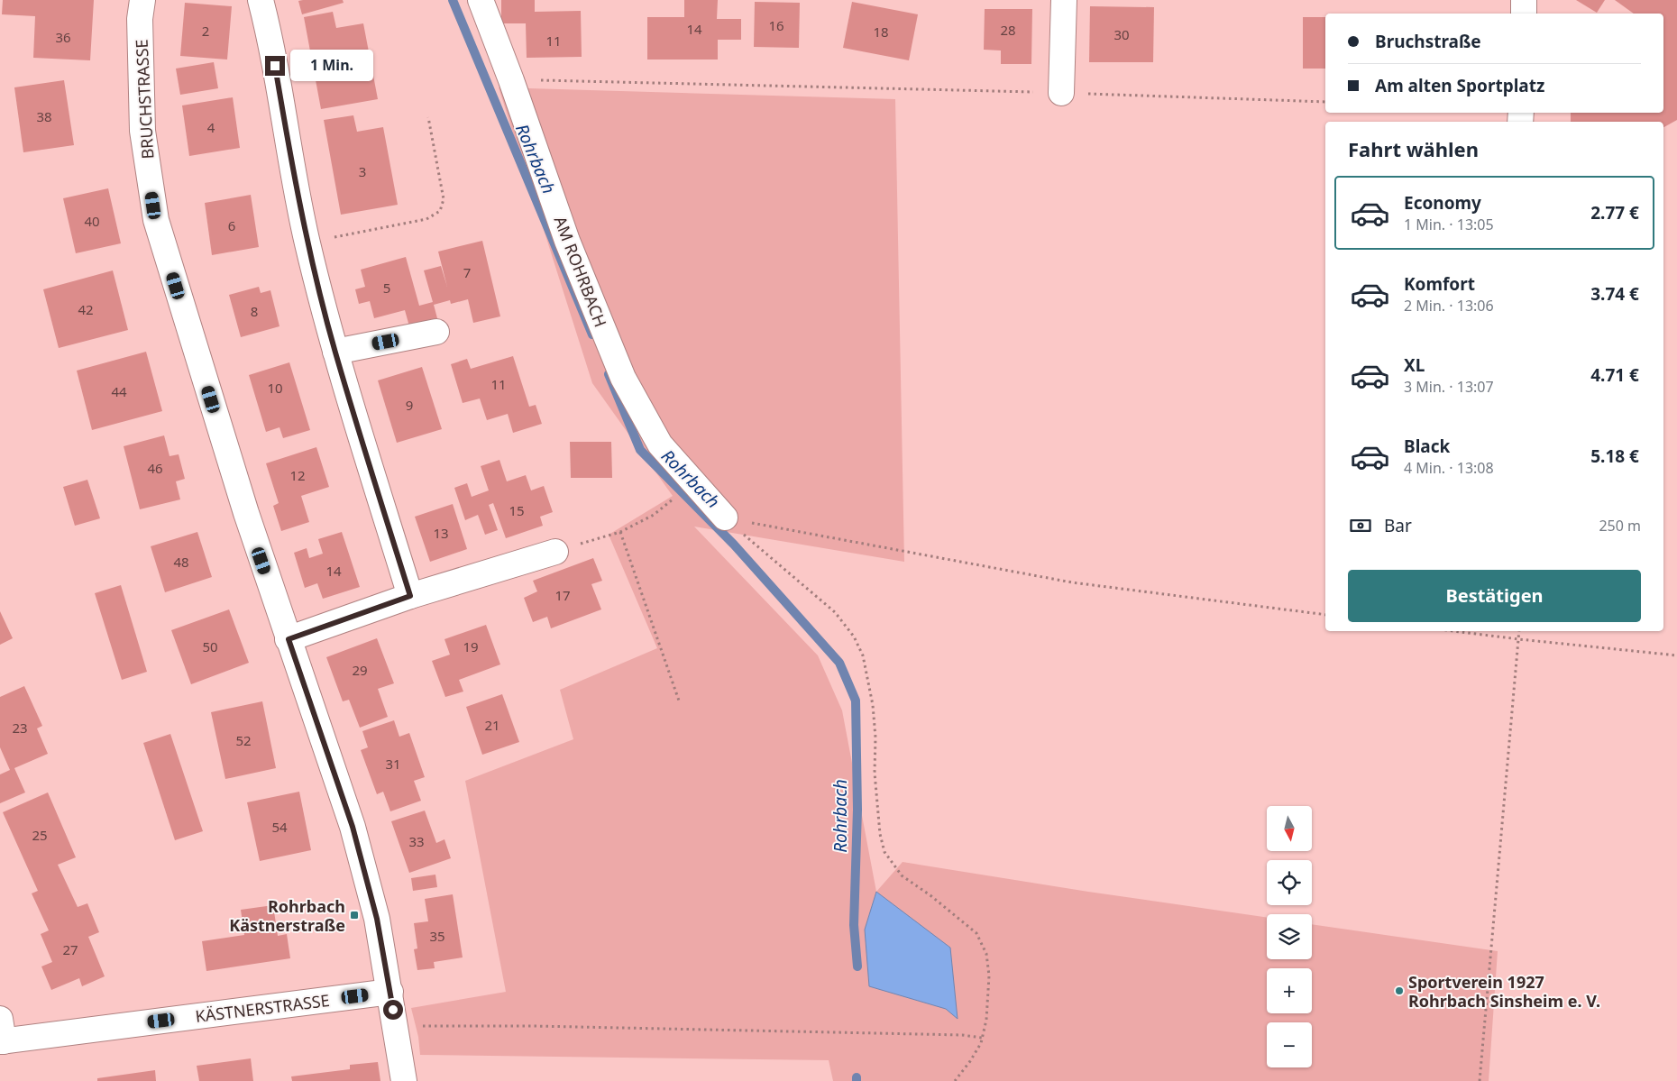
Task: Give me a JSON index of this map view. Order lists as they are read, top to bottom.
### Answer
{
  "streets": {
    "street": ["BRUCHSTRASSE", "AM ROHRBACH", "KÄSTNERSTRASSE"]
  },
  "crossings": [
    ["BRUCHSTRASSE", "KÄSTNERSTRASSE"]
  ],
  "water": ["Rohrbach"],
  "places": {
    "transit": ["Rohrbach Kästnerstraße"],
    "other": ["Sportverein 1927 Rohrbach Sinsheim e. V."]
  },
  "house_numbers": [
    "16",
    "14",
    "28",
    "2",
    "18",
    "30",
    "36",
    "11",
    "38",
    "4",
    "3",
    "40",
    "6",
    "7",
    "5",
    "42",
    "8",
    "11",
    "10",
    "44",
    "9",
    "46",
    "12",
    "15",
    "13",
    "48",
    "14",
    "17",
    "50",
    "19",
    "29",
    "21",
    "23",
    "52",
    "31",
    "54",
    "25",
    "33",
    "35",
    "27"
  ],
  "north": "bottom",
  "page": {
    "banner": ["Bruchstraße", "Am alten Sportplatz"],
    "bubble": "1 Min.",
    "heading": "Fahrt wählen",
    "list": [
      {
        "name": "Economy",
        "note": "1 Min. · 13:05",
        "value": "2.77 €"
      },
      {
        "name": "Komfort",
        "note": "2 Min. · 13:06",
        "value": "3.74 €"
      },
      {
        "name": "XL",
        "note": "3 Min. · 13:07",
        "value": "4.71 €"
      },
      {
        "name": "Black",
        "note": "4 Min. · 13:08",
        "value": "5.18 €"
      }
    ],
    "pay": ["Bar", "250 m"],
    "buttons": "Bestätigen",
    "map_buttons": ["+", "−"]
  }
}
